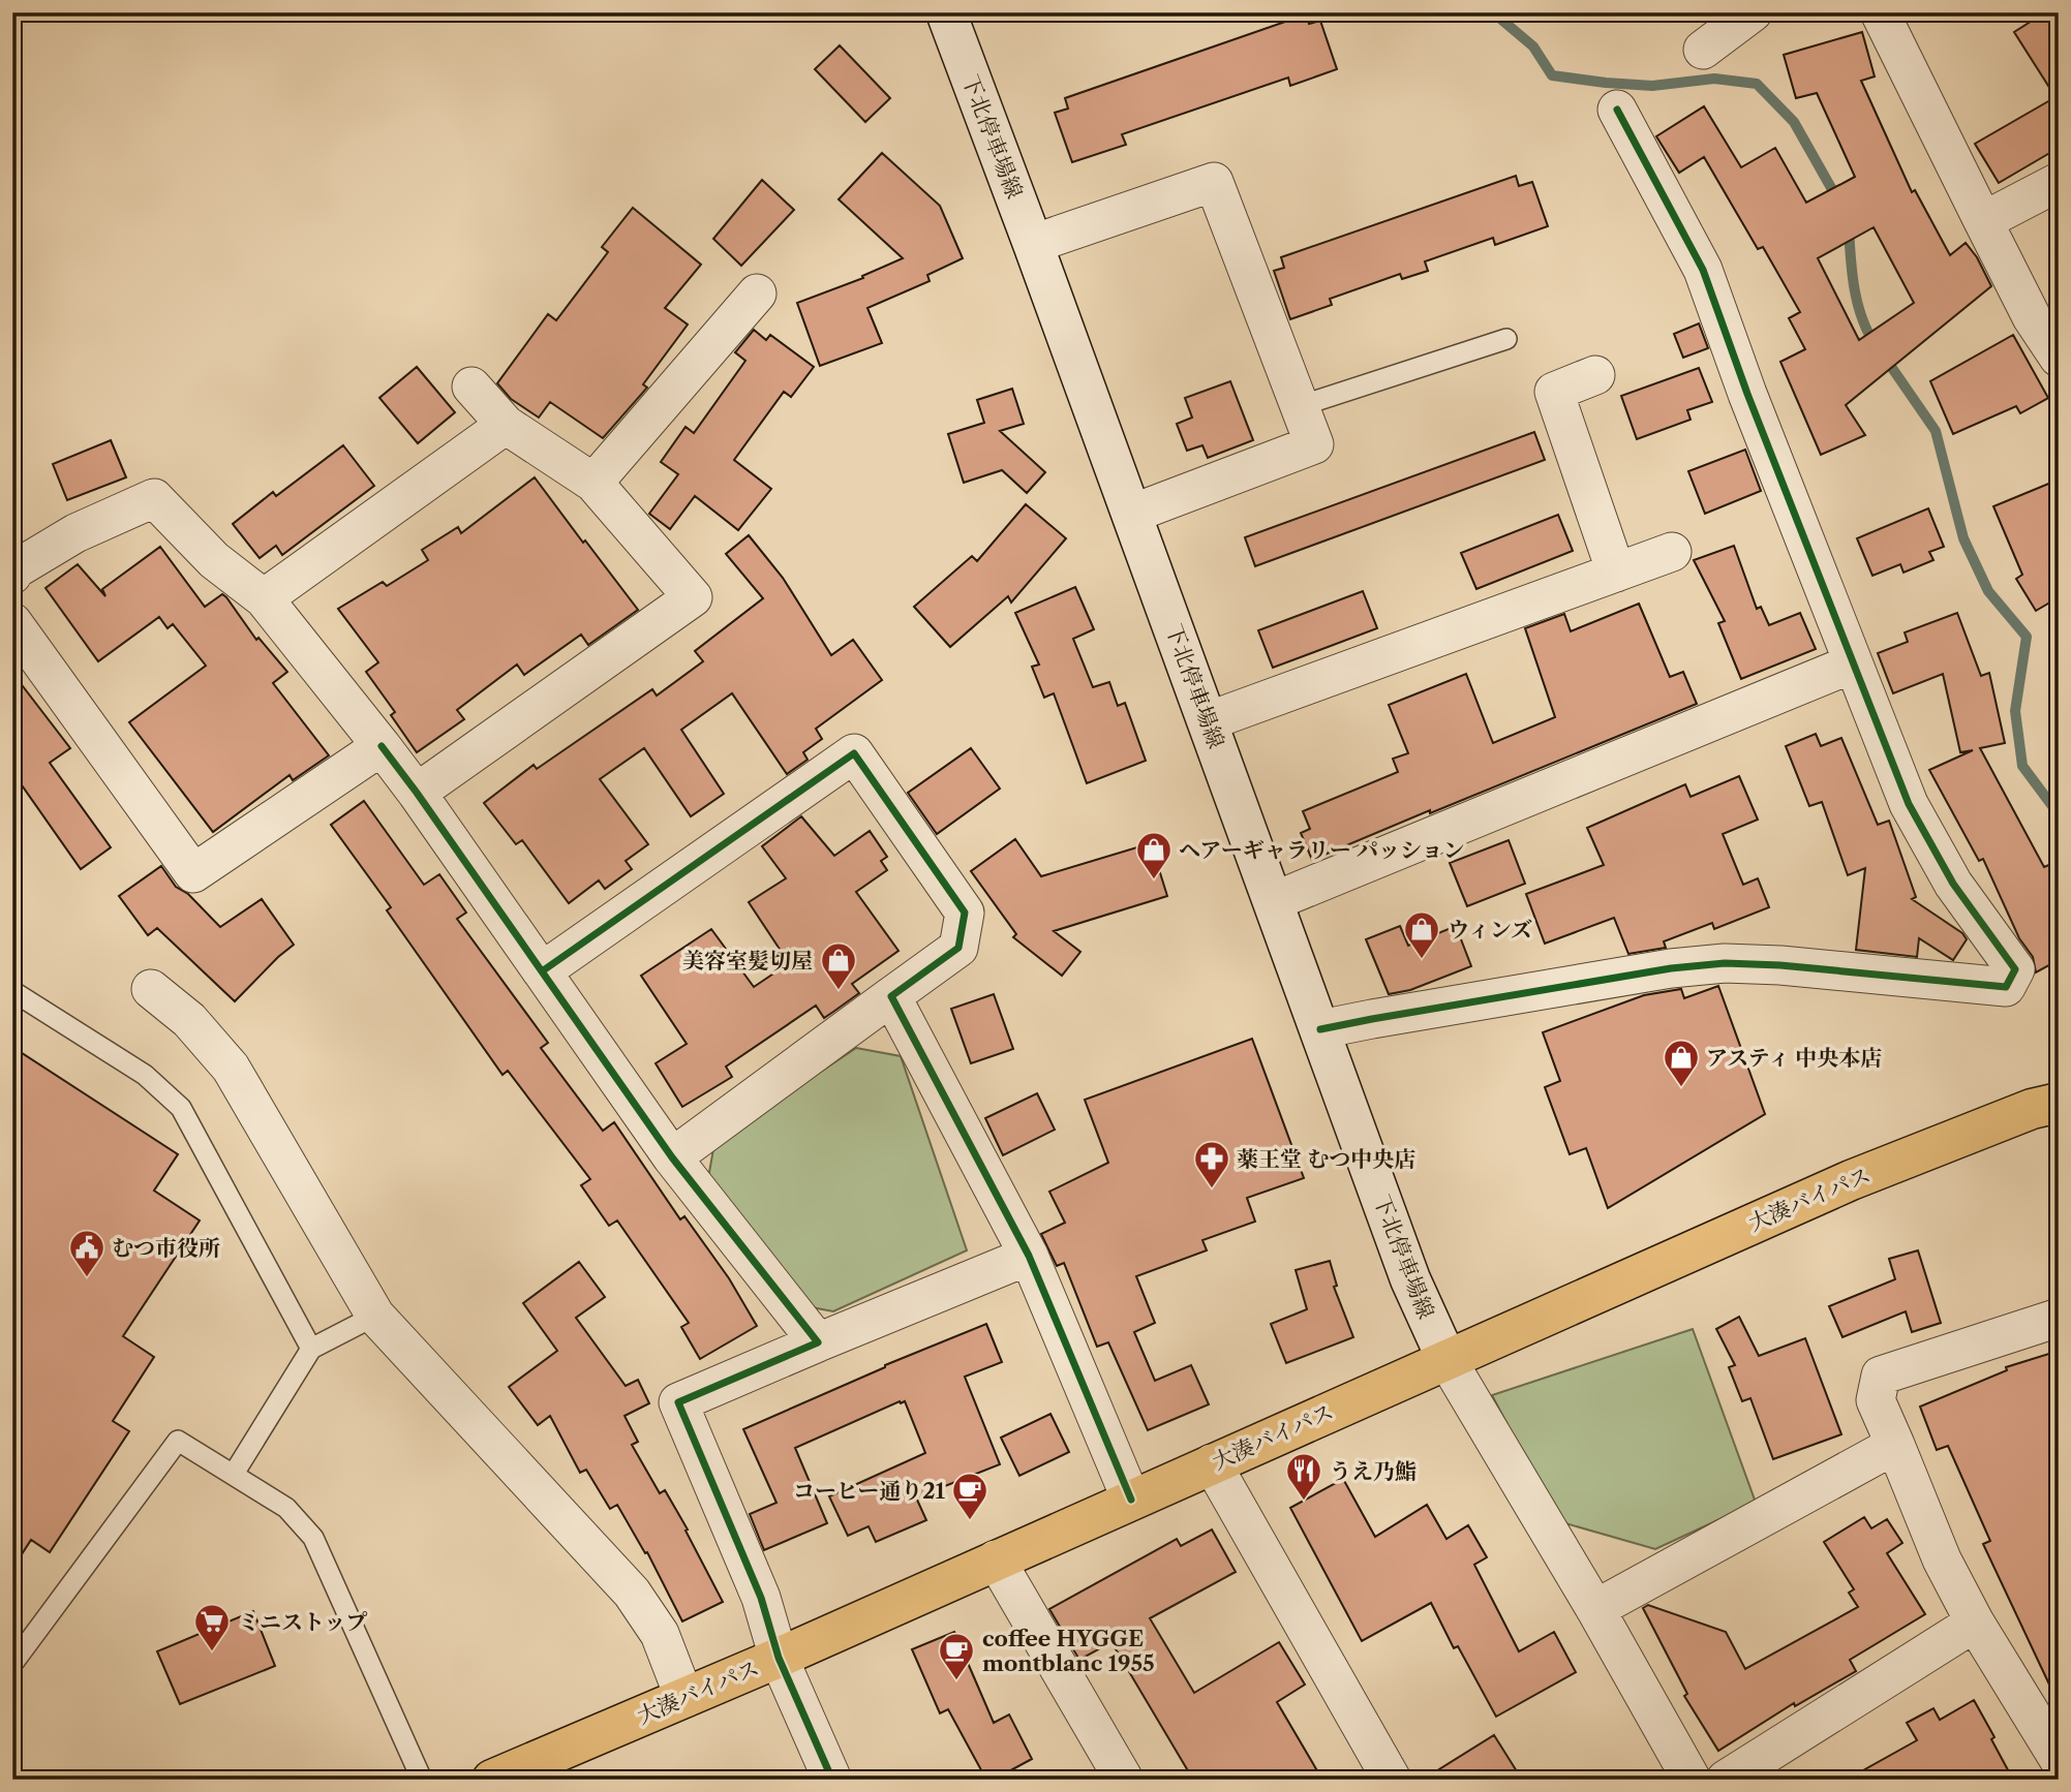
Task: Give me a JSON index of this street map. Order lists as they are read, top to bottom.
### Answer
{
  "streets": {
    "highway": ["大湊バイパス"],
    "main road": ["下北停車場線"]
  },
  "crossings": [
    ["下北停車場線", "大湊バイパス"]
  ],
  "places": {
    "shop": [
      "ヘアーギャラリー パッション",
      "ウィンズ",
      "美容室髪切屋",
      "アスティ 中央本店"
    ],
    "pharmacy": ["薬王堂 むつ中央店"],
    "public building": ["むつ市役所"],
    "restaurant": ["うえ乃鮨"],
    "cafe": ["コーヒー通り21", "coffee HYGGE montblanc 1955"],
    "supermarket": ["ミニストップ"]
  }
}
